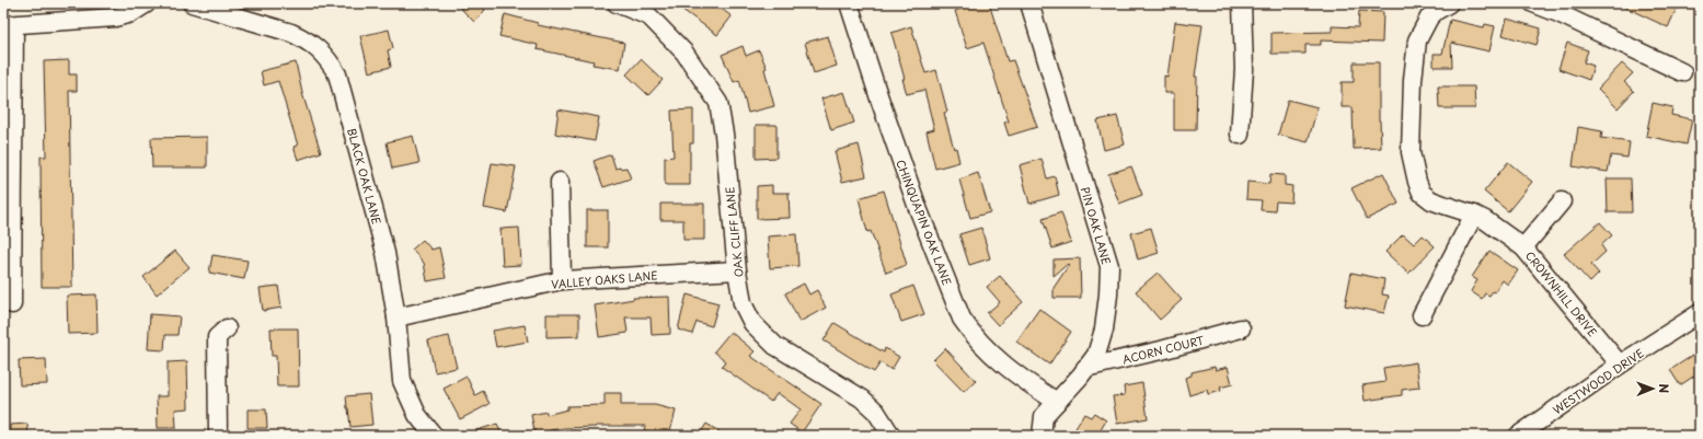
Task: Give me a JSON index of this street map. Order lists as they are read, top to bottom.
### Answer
{
  "streets": {
    "street": [
      "BLACK OAK LANE",
      "CHINQUAPIN OAK LANE",
      "PIN OAK LANE",
      "OAK CLIFF LANE",
      "VALLEY OAKS LANE",
      "CROWNHILL DRIVE",
      "ACORN COURT",
      "WESTWOOD DRIVE"
    ]
  },
  "crossings": [
    ["BLACK OAK LANE", "VALLEY OAKS LANE"],
    ["CHINQUAPIN OAK LANE", "PIN OAK LANE"],
    ["PIN OAK LANE", "ACORN COURT"],
    ["OAK CLIFF LANE", "VALLEY OAKS LANE"],
    ["CROWNHILL DRIVE", "WESTWOOD DRIVE"]
  ],
  "north": "right"
}
